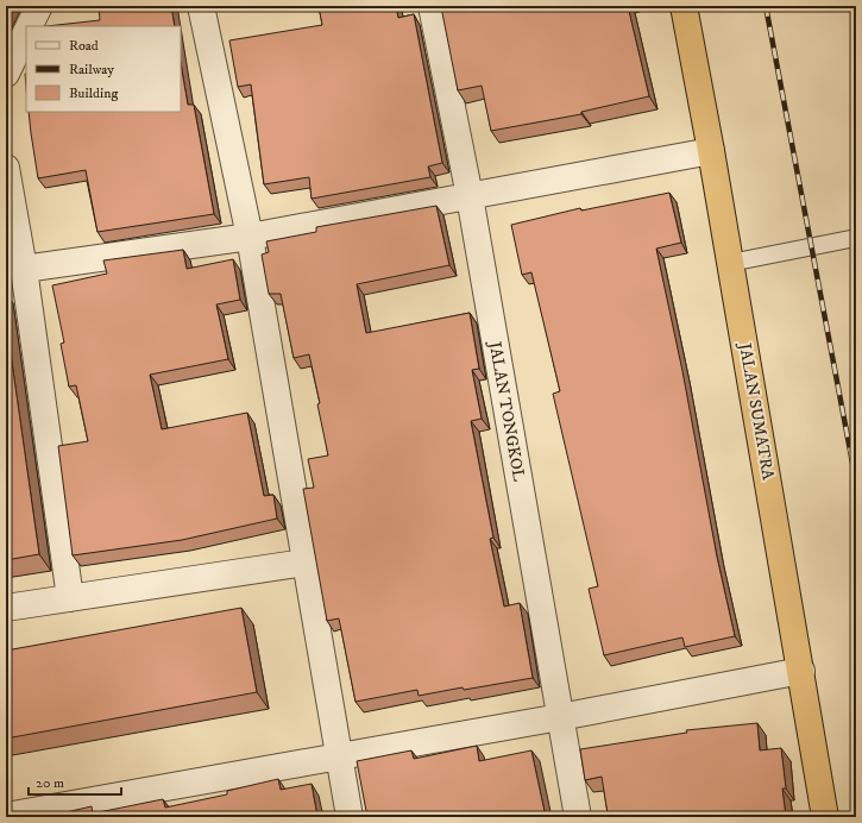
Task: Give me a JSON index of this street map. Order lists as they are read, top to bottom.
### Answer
{
  "streets": {
    "highway": ["JALAN SUMATRA"],
    "street": ["JALAN TONGKOL"]
  },
  "legend": ["Road", "Railway", "Building"],
  "scale_bar": "20 m"
}
